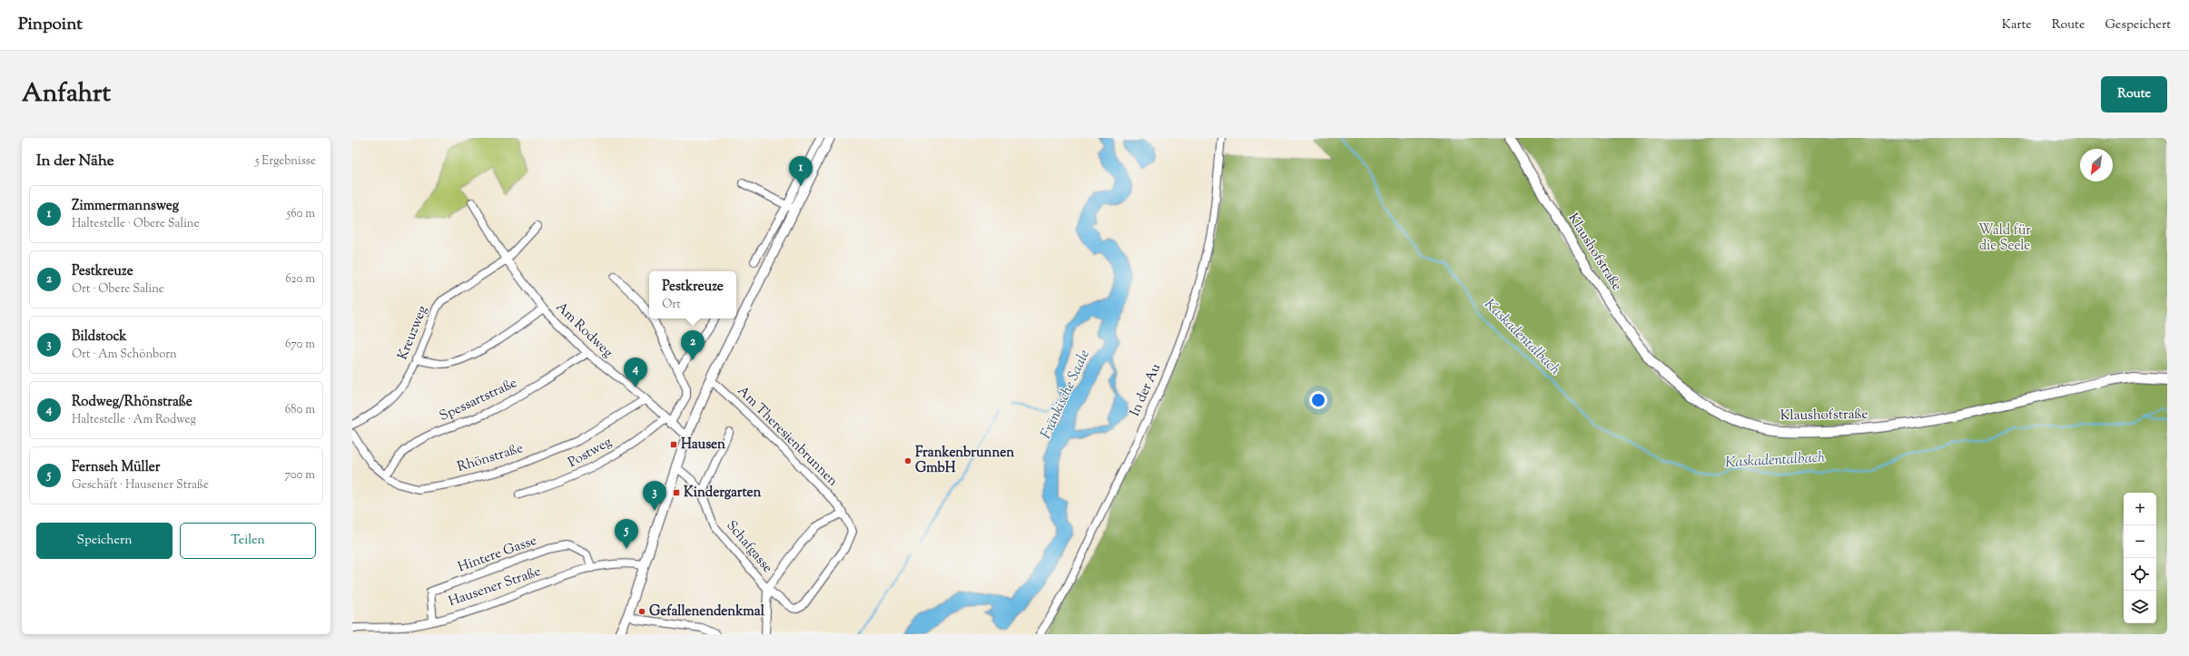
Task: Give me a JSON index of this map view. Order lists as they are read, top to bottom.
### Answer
{
  "streets": {
    "main road": ["Klaushofstraße"],
    "street": [
      "Am Rodweg",
      "Kreuzweg",
      "In der Au",
      "Spessartstraße",
      "Am Theresienbrunnen",
      "Postweg",
      "Rhönstraße",
      "Schafgasse",
      "Hintere Gasse",
      "Hausener Straße"
    ]
  },
  "crossings": [
    ["Am Rodweg", "Kreuzweg"],
    ["Am Rodweg", "Spessartstraße"],
    ["Am Rodweg", "Postweg"],
    ["Am Rodweg", "Rhönstraße"],
    ["Spessartstraße", "Rhönstraße"],
    ["Am Theresienbrunnen", "Schafgasse"],
    ["Hintere Gasse", "Hausener Straße"]
  ],
  "water": ["Kaskadentalbach", "Fränkische Saale"],
  "parks": ["Wald für die Seele"],
  "places": {
    "transit": ["Hausen", "Kindergarten"],
    "other": ["Frankenbrunnen GmbH", "Gefallenendenkmal"]
  },
  "north": "bottom left",
  "page": {
    "header": "Pinpoint",
    "nav": ["Karte", "Route", "Gespeichert"],
    "title": "Anfahrt",
    "buttons": [
      "Route",
      ["Speichern", "Teilen"]
    ],
    "heading": ["In der Nähe", "5 Ergebnisse"],
    "pins": [
      "1",
      "2",
      "4",
      "3",
      "5"
    ],
    "list": [
      {
        "mark": "1",
        "name": "Zimmermannsweg",
        "note": "Haltestelle · Obere Saline",
        "value": "560 m"
      },
      {
        "mark": "2",
        "name": "Pestkreuze",
        "note": "Ort · Obere Saline",
        "value": "620 m"
      },
      {
        "mark": "3",
        "name": "Bildstock",
        "note": "Ort · Am Schönborn",
        "value": "670 m"
      },
      {
        "mark": "4",
        "name": "Rodweg/Rhönstraße",
        "note": "Haltestelle · Am Rodweg",
        "value": "680 m"
      },
      {
        "mark": "5",
        "name": "Fernseh Müller",
        "note": "Geschäft · Hausener Straße",
        "value": "700 m"
      }
    ],
    "popup": ["Pestkreuze", "Ort"],
    "map_buttons": ["+", "−"]
  }
}
